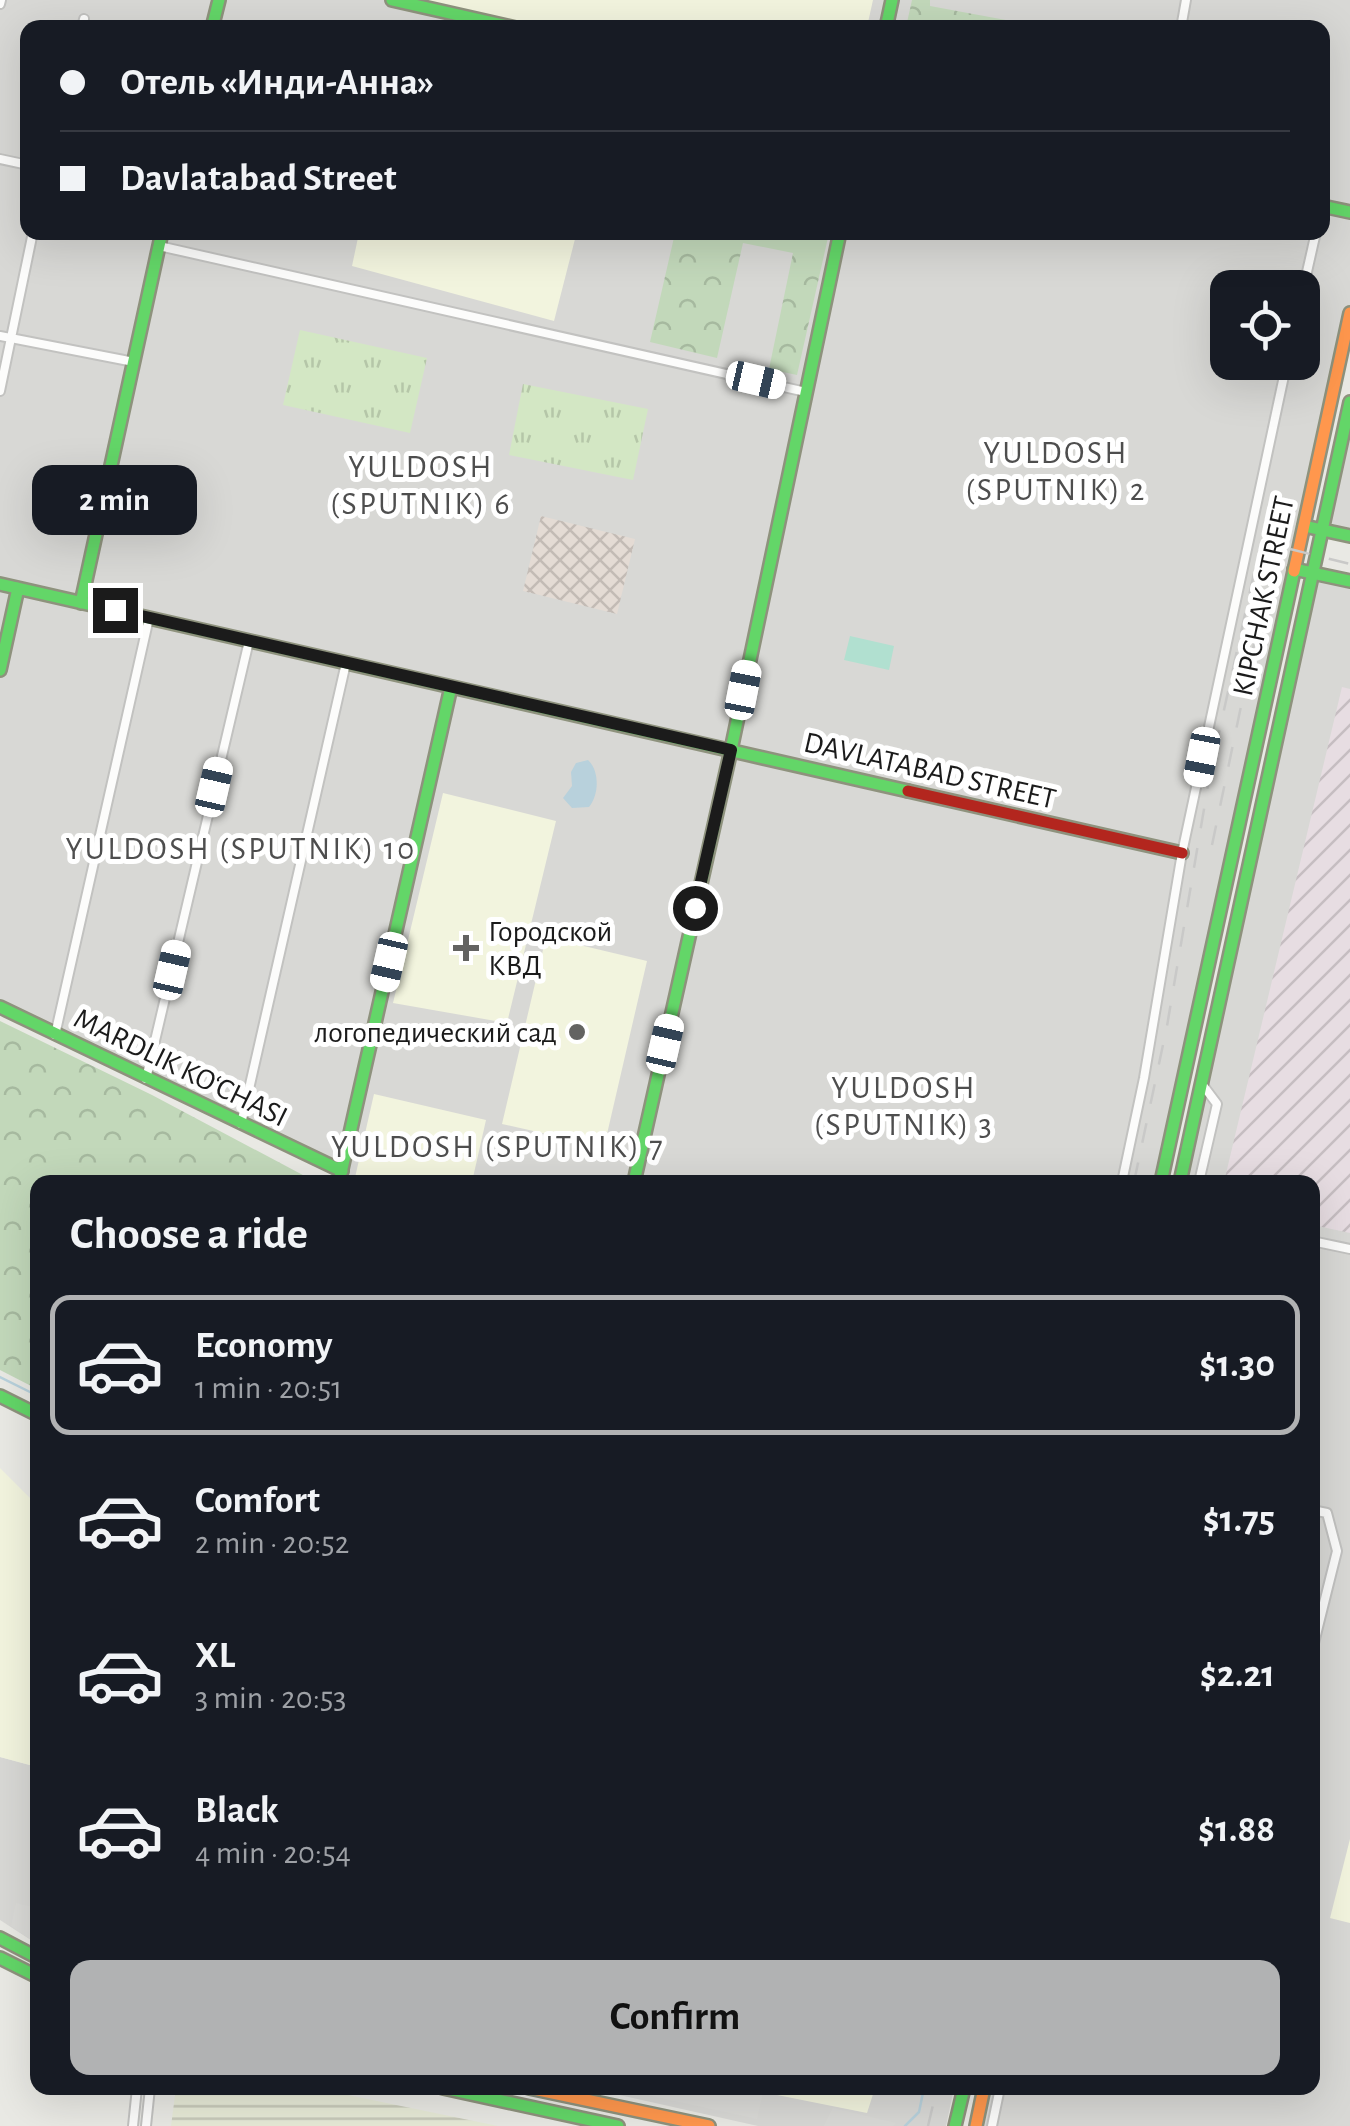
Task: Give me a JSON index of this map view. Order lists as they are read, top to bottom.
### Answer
{
  "streets": {
    "street": ["KIPCHAK STREET", "DAVLATABAD STREET", "MARDLIK KO‘CHASI"]
  },
  "districts": [
    "YULDOSH (SPUTNIK) 2",
    "YULDOSH (SPUTNIK) 6",
    "YULDOSH (SPUTNIK) 10",
    "YULDOSH (SPUTNIK) 3",
    "YULDOSH (SPUTNIK) 7"
  ],
  "places": {
    "health": ["Городской КВД"],
    "other": ["логопедический сад"]
  },
  "page": {
    "banner": ["Отель «Инди-Анна»", "Davlatabad Street"],
    "bubble": "2 min",
    "heading": "Choose a ride",
    "list": [
      {
        "name": "Economy",
        "note": "1 min · 20:51",
        "value": "$1.30"
      },
      {
        "name": "Comfort",
        "note": "2 min · 20:52",
        "value": "$1.75"
      },
      {
        "name": "XL",
        "note": "3 min · 20:53",
        "value": "$2.21"
      },
      {
        "name": "Black",
        "note": "4 min · 20:54",
        "value": "$1.88"
      }
    ],
    "buttons": "Confirm"
  }
}
